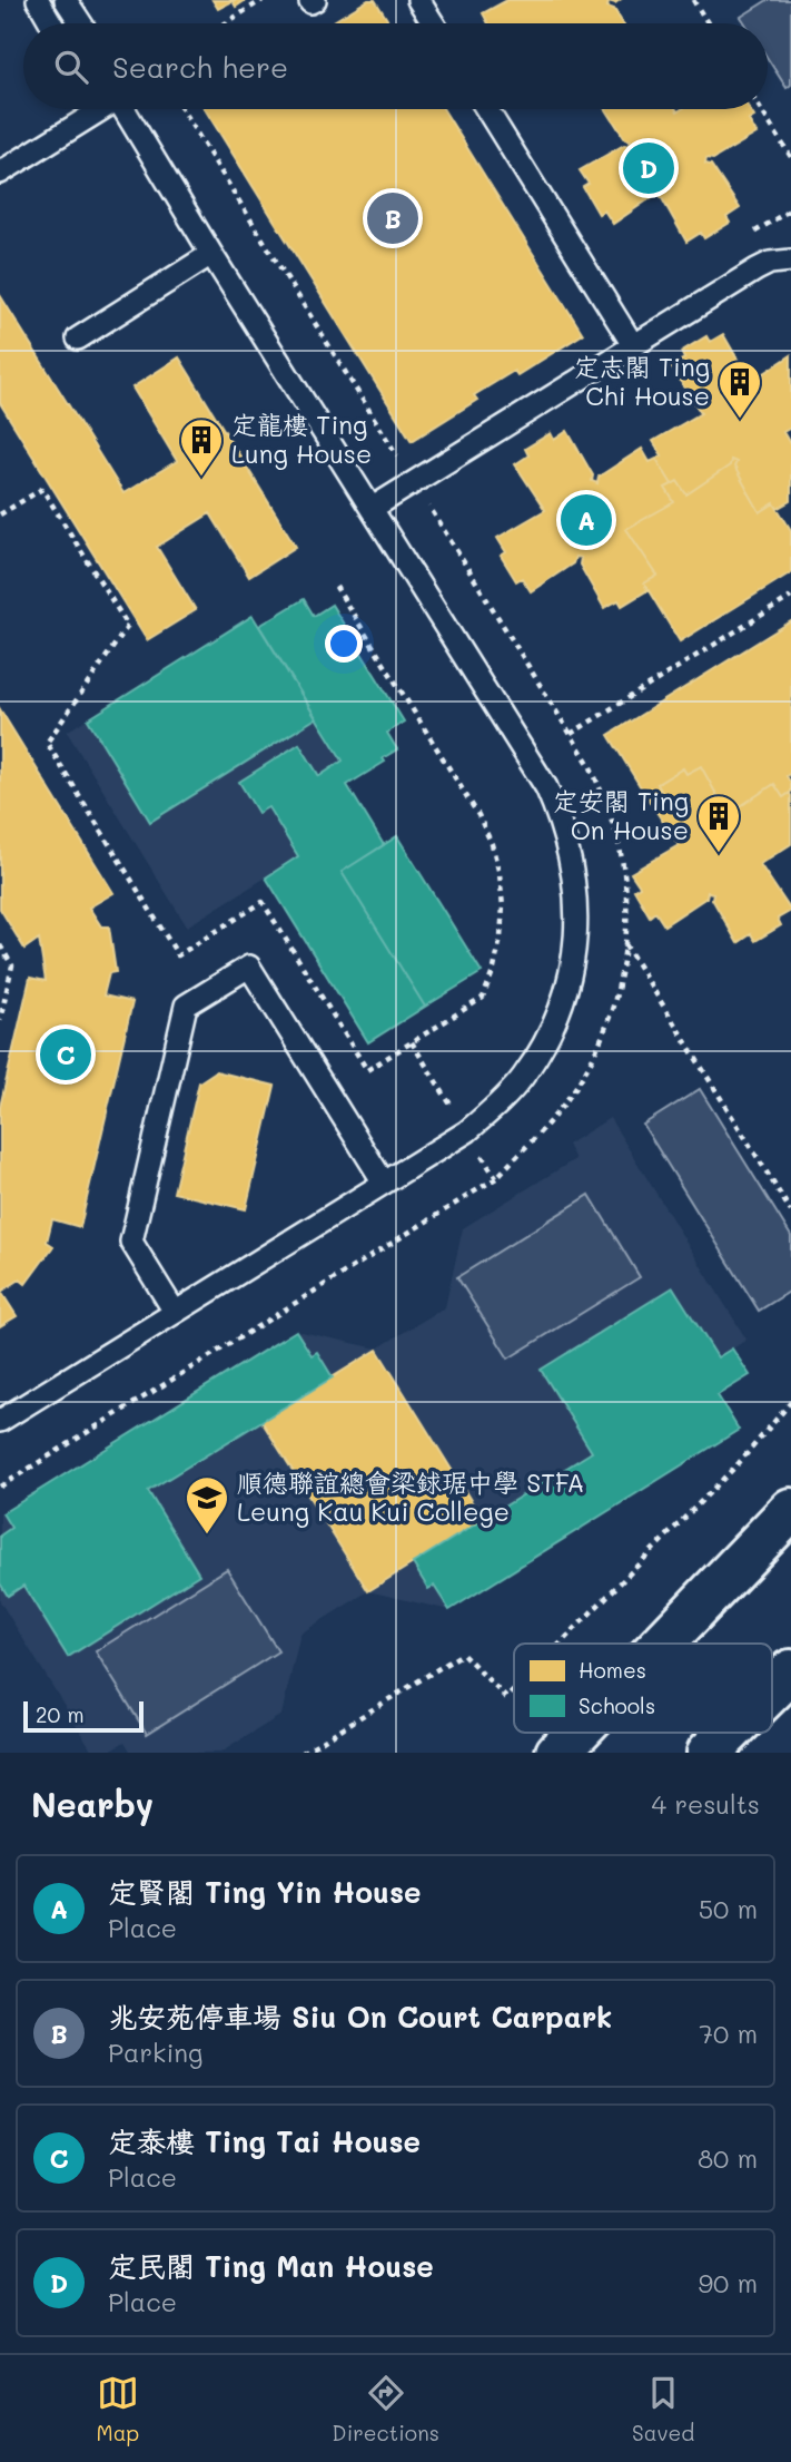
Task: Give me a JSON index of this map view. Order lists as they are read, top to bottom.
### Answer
{
  "places": {
    "building": ["定志閣 Ting Chi House", "定龍樓 Ting Lung House", "定安閣 Ting On House"],
    "school or university": ["順德聯誼總會梁銶琚中學 STFA Leung Kau Kui College"]
  },
  "legend": ["Homes", "Schools"],
  "scale_bar": "20 m",
  "page": {
    "search": "Search here",
    "pins": [
      "D",
      "B",
      "A",
      "C"
    ],
    "scale": "20 m",
    "heading": ["Nearby", "4 results"],
    "list": [
      {
        "mark": "A",
        "name": "定賢閣 Ting Yin House",
        "note": "Place",
        "value": "50 m"
      },
      {
        "mark": "B",
        "name": "兆安苑停車場 Siu On Court Carpark",
        "note": "Parking",
        "value": "70 m"
      },
      {
        "mark": "C",
        "name": "定泰樓 Ting Tai House",
        "note": "Place",
        "value": "80 m"
      },
      {
        "mark": "D",
        "name": "定民閣 Ting Man House",
        "note": "Place",
        "value": "90 m"
      }
    ],
    "nav": ["Map", "Directions", "Saved"]
  }
}
